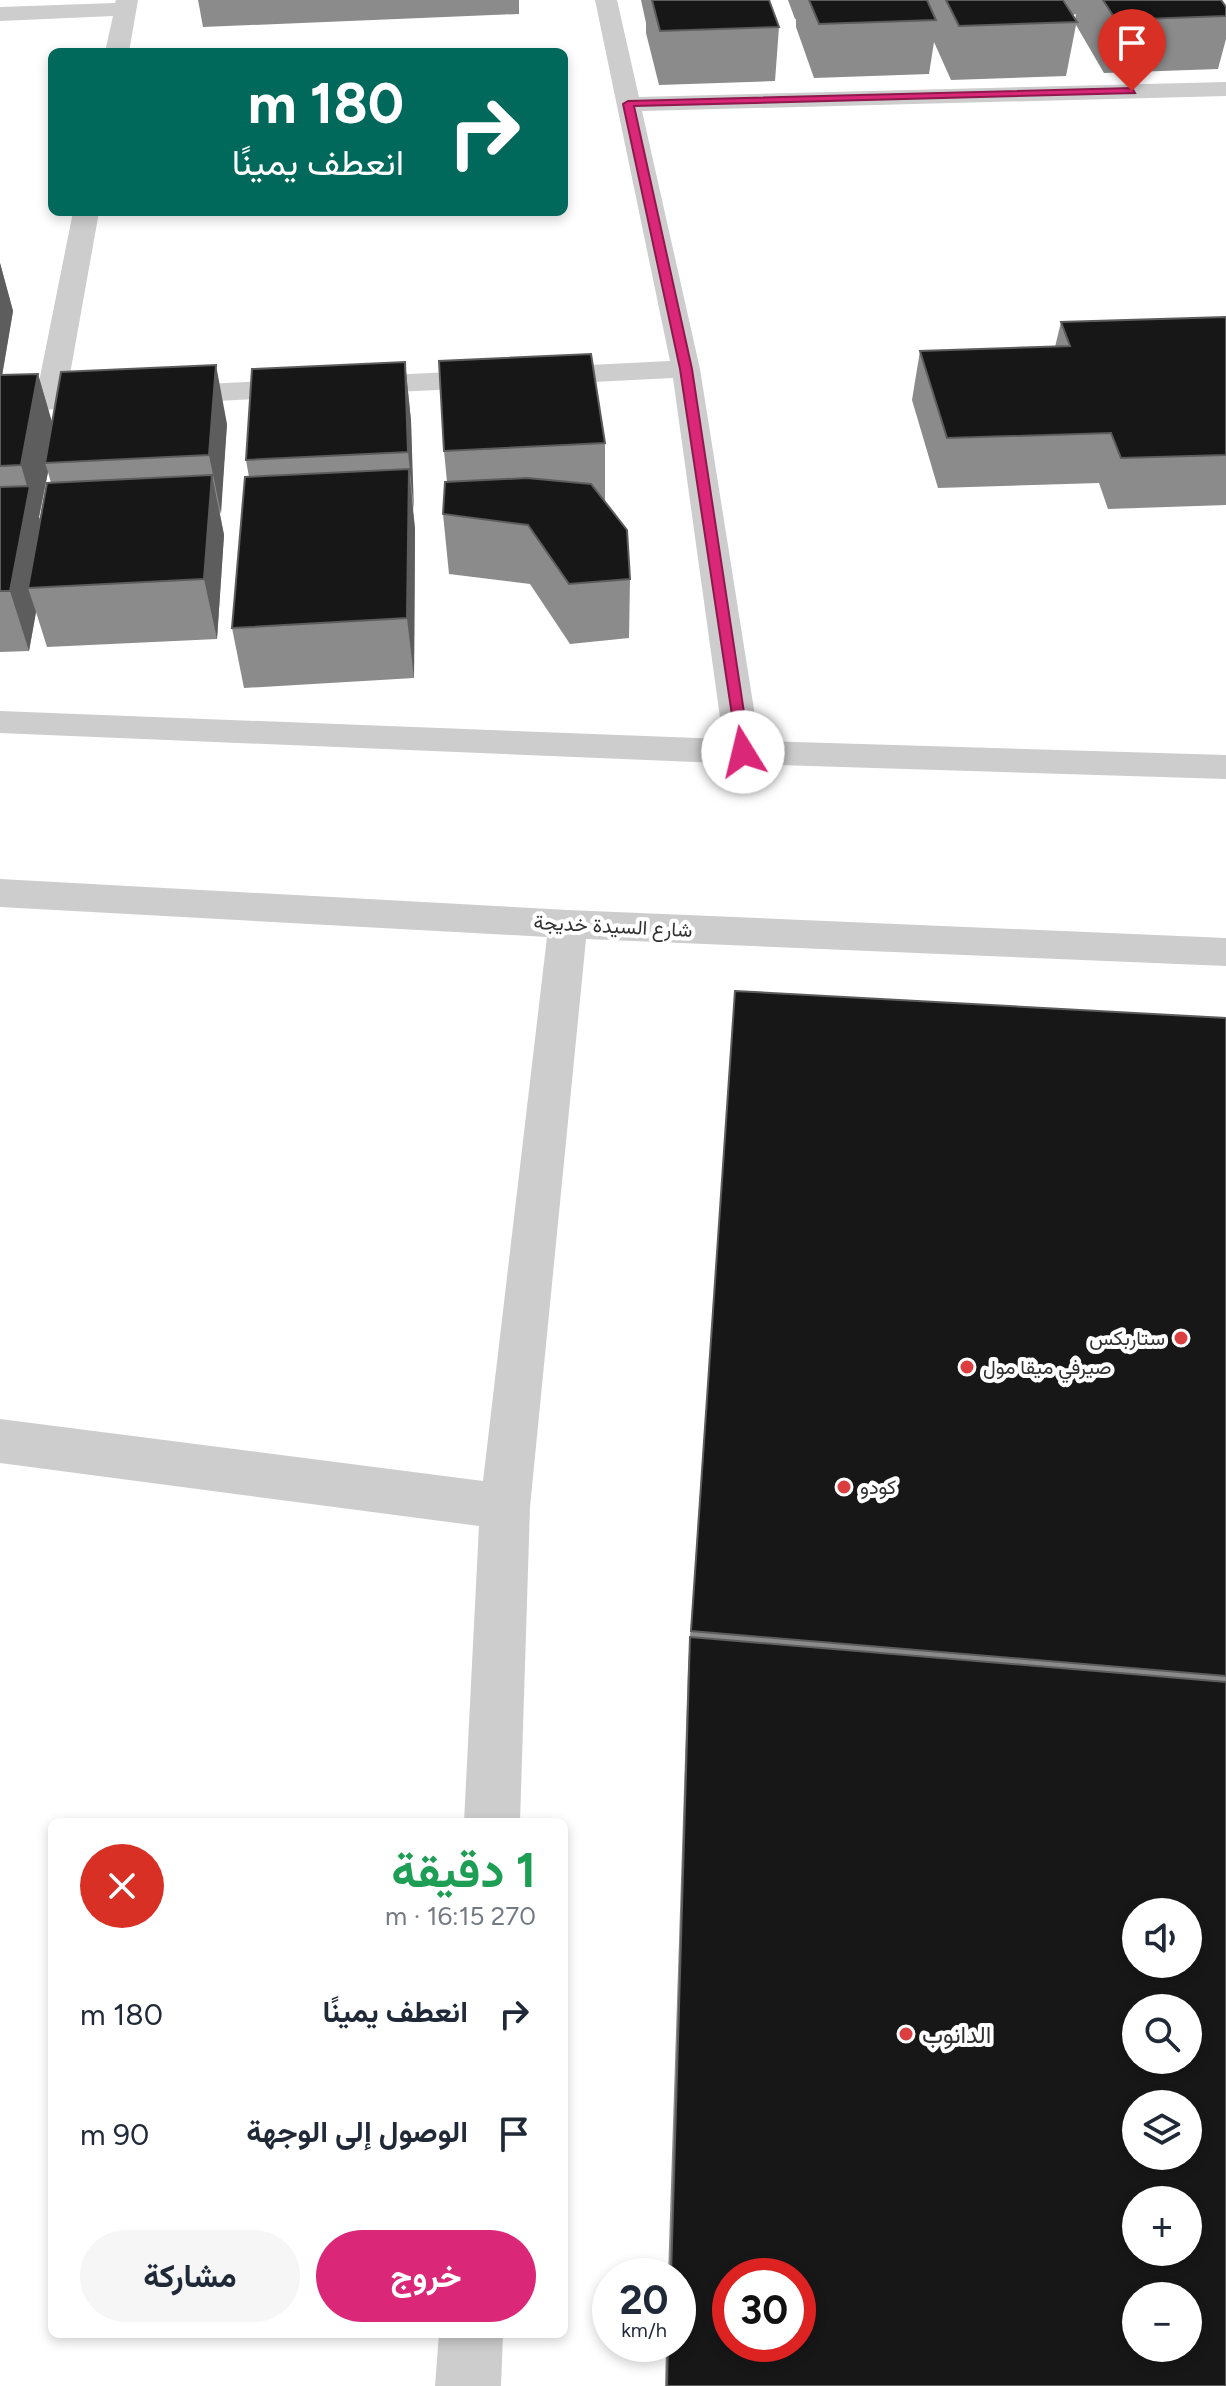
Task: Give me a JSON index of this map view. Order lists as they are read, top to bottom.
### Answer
{
  "streets": {
    "street": ["شارع السيدة خديجة"]
  },
  "places": [
    "ستاربكس",
    "صيرفي ميقا مول",
    "كودو",
    "الدانوب"
  ],
  "page": {
    "turn": ["180 m", "انعطف يمينًا"],
    "heading": ["1 دقيقة", "270 m · 16:15"],
    "map_buttons": ["+", "−"],
    "list": [
      {
        "name": "انعطف يمينًا",
        "value": "180 m"
      },
      {
        "name": "الوصول إلى الوجهة",
        "value": "90 m"
      }
    ],
    "buttons": ["خروج", "مشاركة"],
    "speed": "20 km/h",
    "limit": "30"
  }
}
